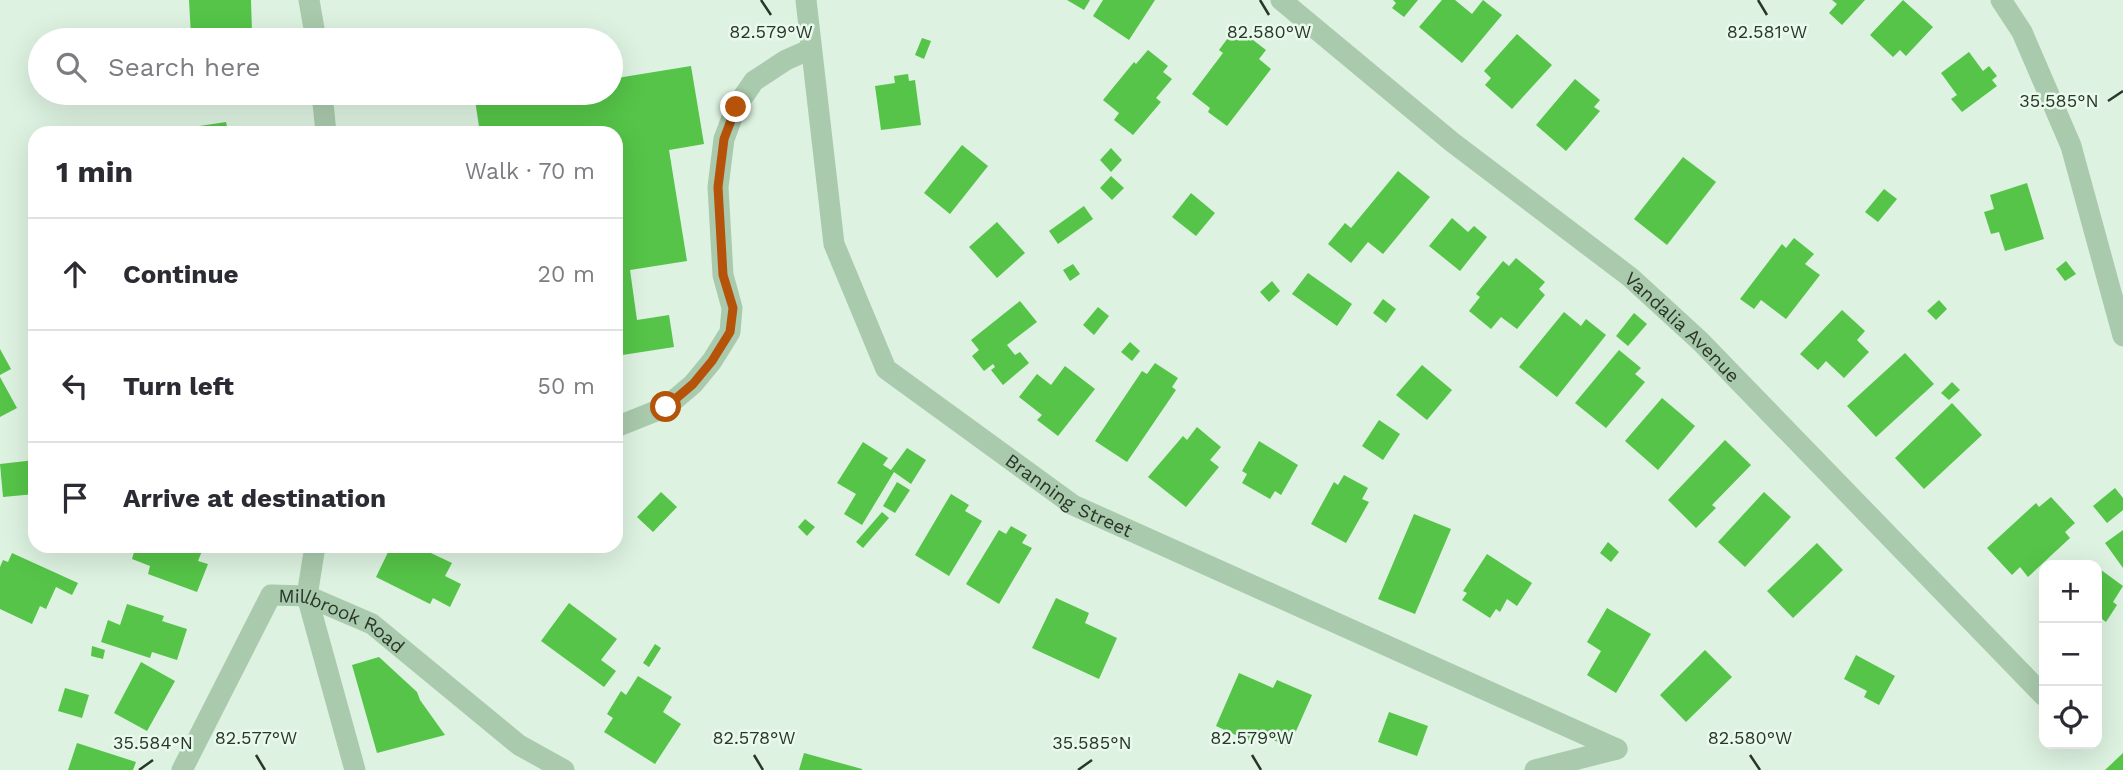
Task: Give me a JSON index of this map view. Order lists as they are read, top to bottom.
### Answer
{
  "streets": {
    "street": ["Vandalia Avenue", "Branning Street", "Millbrook Road"]
  },
  "page": {
    "search": "Search here",
    "heading": ["1 min", "Walk · 70 m"],
    "list": [
      ["Continue", "20 m"],
      ["Turn left", "50 m"],
      "Arrive at destination"
    ],
    "map_buttons": ["+", "−"]
  },
  "coordinates": [
    "82.580°W",
    "82.581°W",
    "82.579°W",
    "35.585°N",
    "82.577°W",
    "82.578°W",
    "35.584°N"
  ]
}
